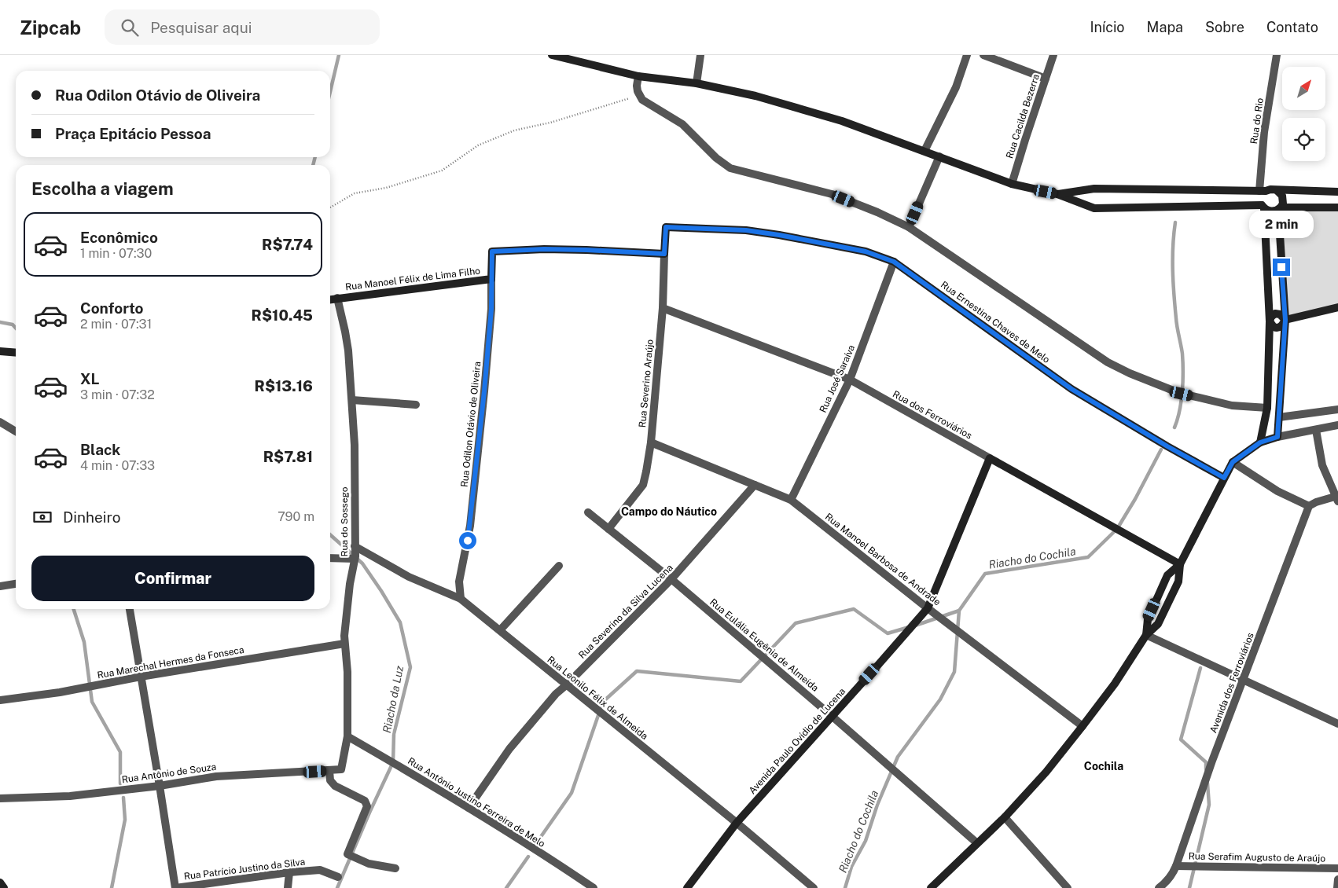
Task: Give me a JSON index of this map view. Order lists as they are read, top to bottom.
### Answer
{
  "streets": {
    "street": [
      "Rua Cacilda Bezerra",
      "Rua do Rio",
      "Rua Manoel Félix de Lima Filho",
      "Rua Ernestina Chaves de Melo",
      "Rua José Saraíva",
      "Rua Severino Araújo",
      "Rua dos Ferroviários",
      "Rua Odilon Otávio de Oliveira",
      "Rua do Sossego",
      "Rua Manoel Barbosa de Andrade",
      "Rua Severino da Silva Lucena",
      "Rua Eulália Eugênia de Almeida",
      "Rua Marechal Hermes da Fonseca",
      "Avenida dos Ferroviários",
      "Rua Leonilo Félix de Almeida",
      "Avenida Paulo Ovídio de Lucena",
      "Rua Antônio de Souza",
      "Rua Antônio Justino Ferreira de Melo",
      "Rua Serafim Augusto de Araújo",
      "Rua Patrício Justino da Silva"
    ]
  },
  "crossings": [
    ["Rua Manoel Félix de Lima Filho", "Rua Odilon Otávio de Oliveira"],
    ["Rua Manoel Félix de Lima Filho", "Rua do Sossego"],
    ["Rua Ernestina Chaves de Melo", "Rua José Saraíva"],
    ["Rua Ernestina Chaves de Melo", "Rua Severino Araújo"],
    ["Rua José Saraíva", "Rua dos Ferroviários"],
    ["Rua José Saraíva", "Rua Manoel Barbosa de Andrade"],
    ["Rua Severino Araújo", "Rua dos Ferroviários"],
    ["Rua Severino Araújo", "Rua Odilon Otávio de Oliveira"],
    ["Rua Severino Araújo", "Rua Manoel Barbosa de Andrade"],
    ["Rua Severino Araújo", "Rua Eulália Eugênia de Almeida"],
    ["Rua dos Ferroviários", "Avenida Paulo Ovídio de Lucena"],
    ["Rua Odilon Otávio de Oliveira", "Rua Leonilo Félix de Almeida"],
    ["Rua do Sossego", "Rua Marechal Hermes da Fonseca"],
    ["Rua do Sossego", "Rua Leonilo Félix de Almeida"],
    ["Rua do Sossego", "Rua Antônio de Souza"],
    ["Rua do Sossego", "Rua Antônio Justino Ferreira de Melo"],
    ["Rua Manoel Barbosa de Andrade", "Rua Severino da Silva Lucena"],
    ["Rua Manoel Barbosa de Andrade", "Avenida Paulo Ovídio de Lucena"],
    ["Rua Severino da Silva Lucena", "Rua Eulália Eugênia de Almeida"],
    ["Rua Severino da Silva Lucena", "Rua Leonilo Félix de Almeida"],
    ["Rua Severino da Silva Lucena", "Rua Antônio Justino Ferreira de Melo"],
    ["Rua Eulália Eugênia de Almeida", "Avenida Paulo Ovídio de Lucena"],
    ["Avenida dos Ferroviários", "Rua Serafim Augusto de Araújo"],
    ["Rua Leonilo Félix de Almeida", "Avenida Paulo Ovídio de Lucena"]
  ],
  "districts": ["Campo do Náutico", "Cochila"],
  "water": ["Riacho do Cochila", "Riacho da Luz"],
  "north": "top right",
  "page": {
    "header": "Zipcab",
    "search": "Pesquisar aqui",
    "nav": [
      "Início",
      "Mapa",
      "Sobre",
      "Contato"
    ],
    "banner": ["Rua Odilon Otávio de Oliveira", "Praça Epitácio Pessoa"],
    "heading": "Escolha a viagem",
    "bubble": "2 min",
    "list": [
      {
        "name": "Econômico",
        "note": "1 min · 07:30",
        "value": "R$7.74"
      },
      {
        "name": "Conforto",
        "note": "2 min · 07:31",
        "value": "R$10.45"
      },
      {
        "name": "XL",
        "note": "3 min · 07:32",
        "value": "R$13.16"
      },
      {
        "name": "Black",
        "note": "4 min · 07:33",
        "value": "R$7.81"
      }
    ],
    "pay": ["Dinheiro", "790 m"],
    "buttons": "Confirmar"
  }
}
